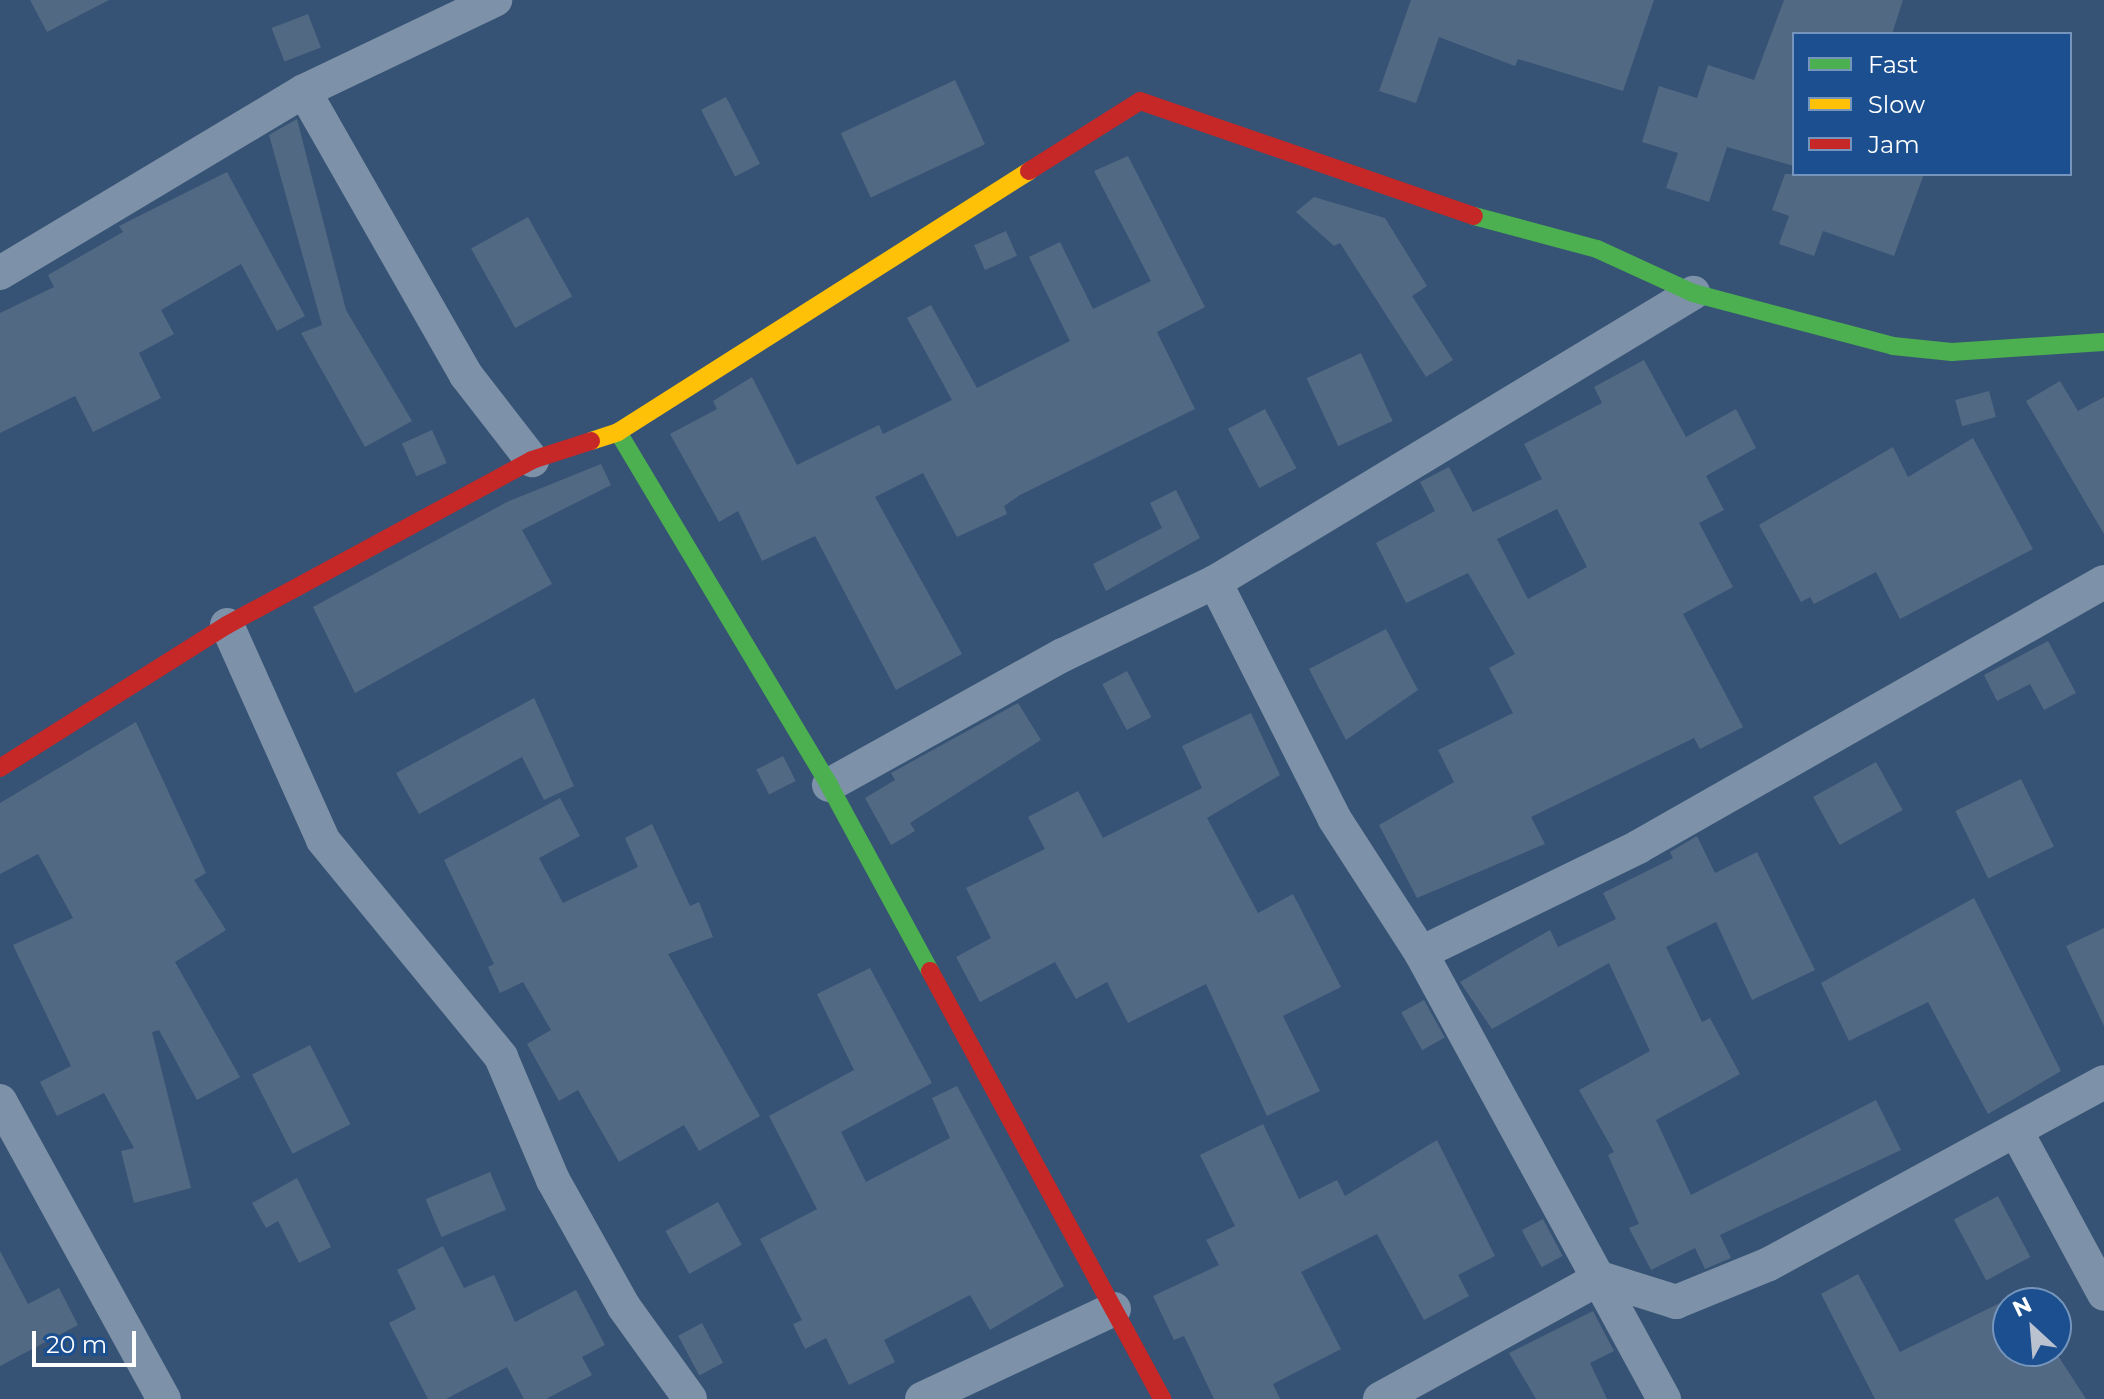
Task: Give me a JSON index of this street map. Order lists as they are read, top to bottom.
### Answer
{
  "legend": ["Fast", "Slow", "Jam"],
  "scale_bar": "20 m",
  "north": "top left"
}
